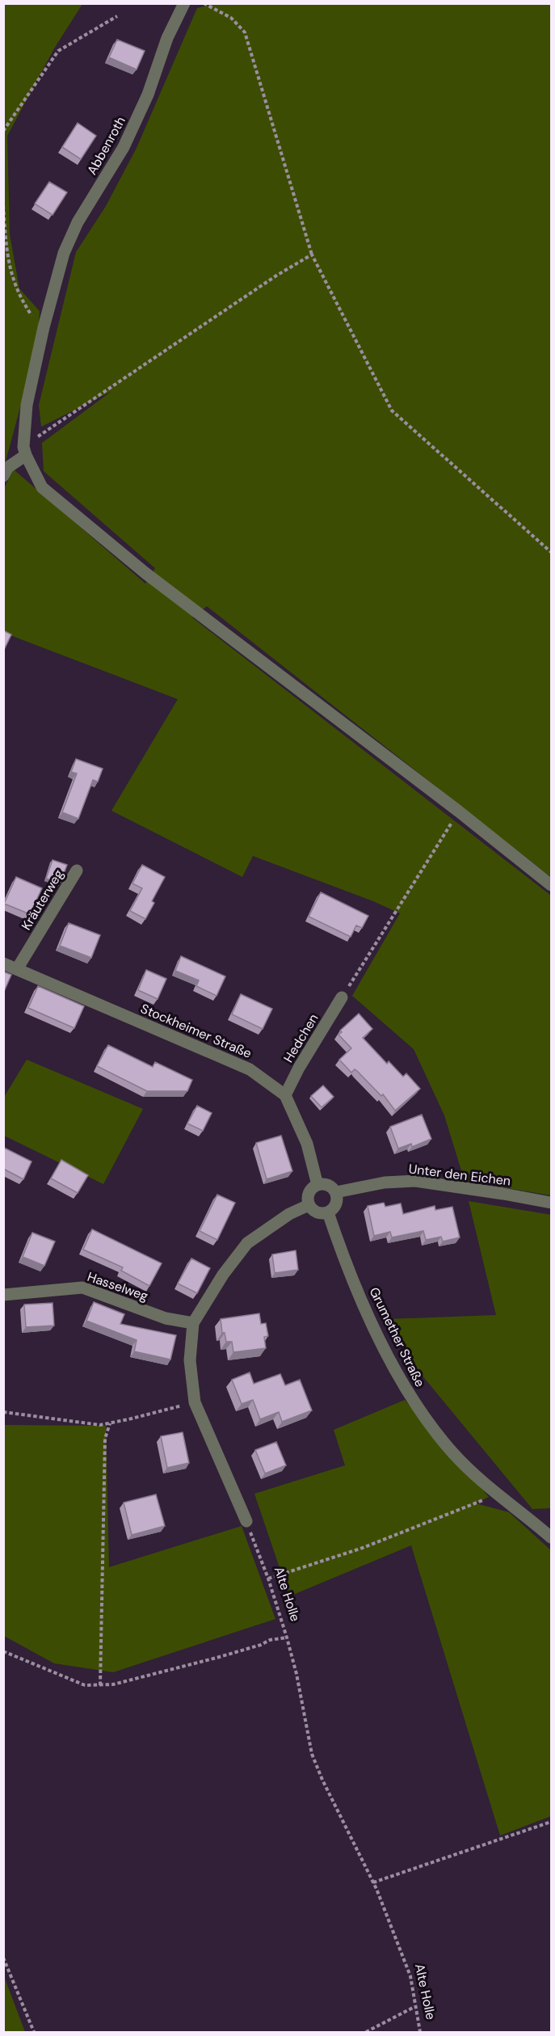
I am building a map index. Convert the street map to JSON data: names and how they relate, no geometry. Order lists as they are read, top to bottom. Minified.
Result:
{"streets":{"street":["Abbenroth","Kräuterweg","Stockheimer Straße","Hedchen","Unter den Eichen","Hasselweg","Grumether Straße"],"path":["Alte Holle"]},"crossings":[["Kräuterweg","Stockheimer Straße"],["Stockheimer Straße","Hedchen"],["Stockheimer Straße","Unter den Eichen"],["Stockheimer Straße","Grumether Straße"],["Unter den Eichen","Grumether Straße"]]}
